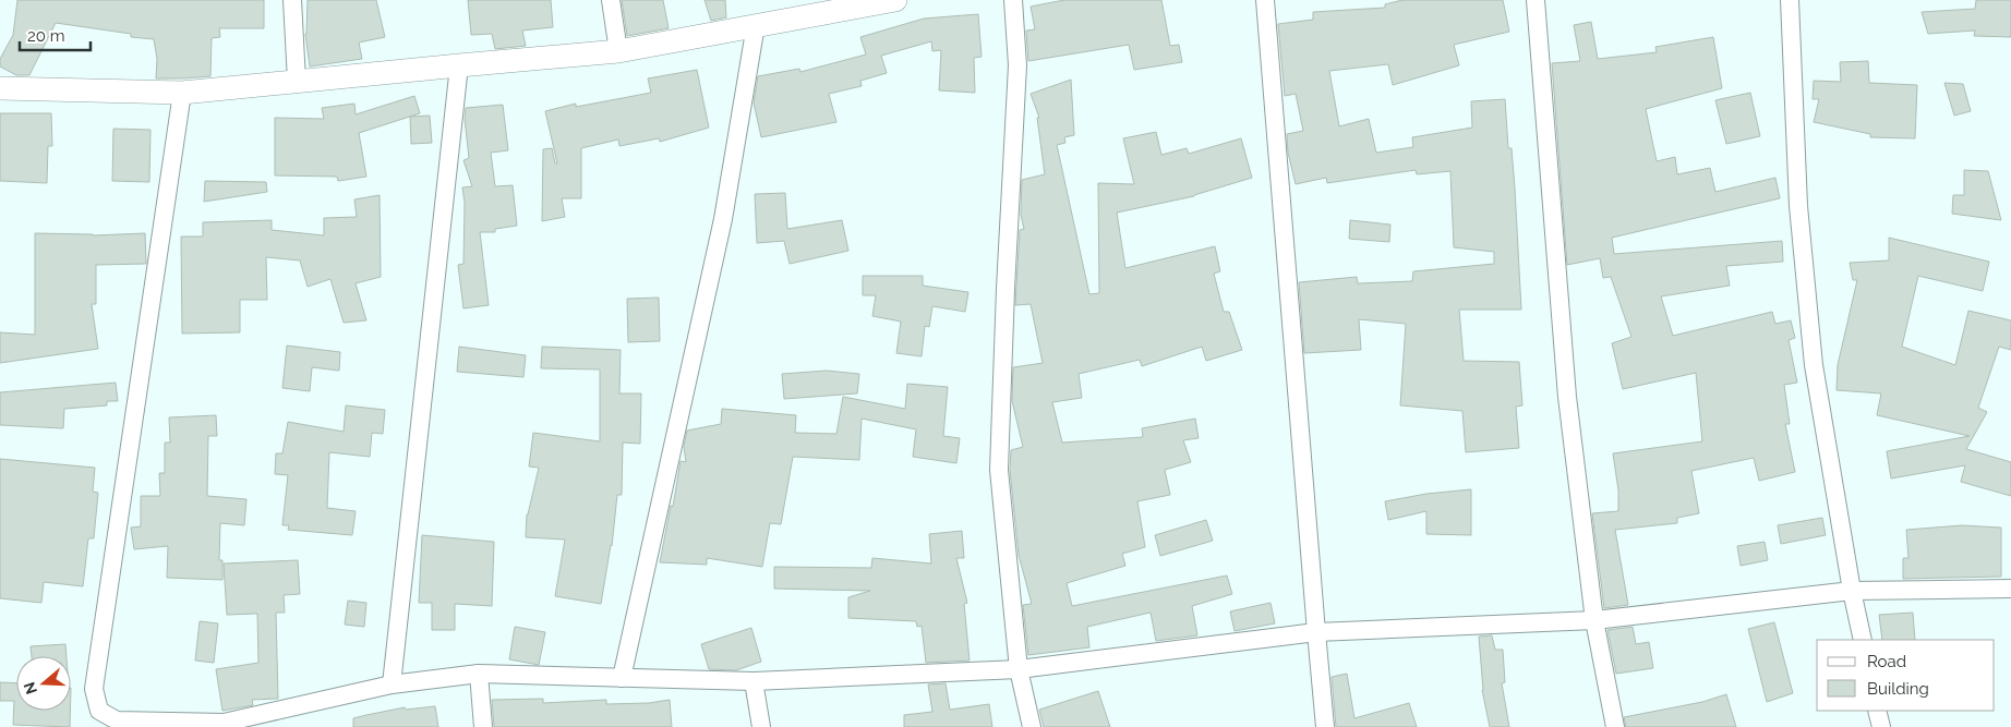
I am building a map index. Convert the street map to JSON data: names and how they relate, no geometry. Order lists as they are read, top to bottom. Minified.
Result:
{"legend":["Road","Building"],"scale_bar":"20 m","north":"left"}
